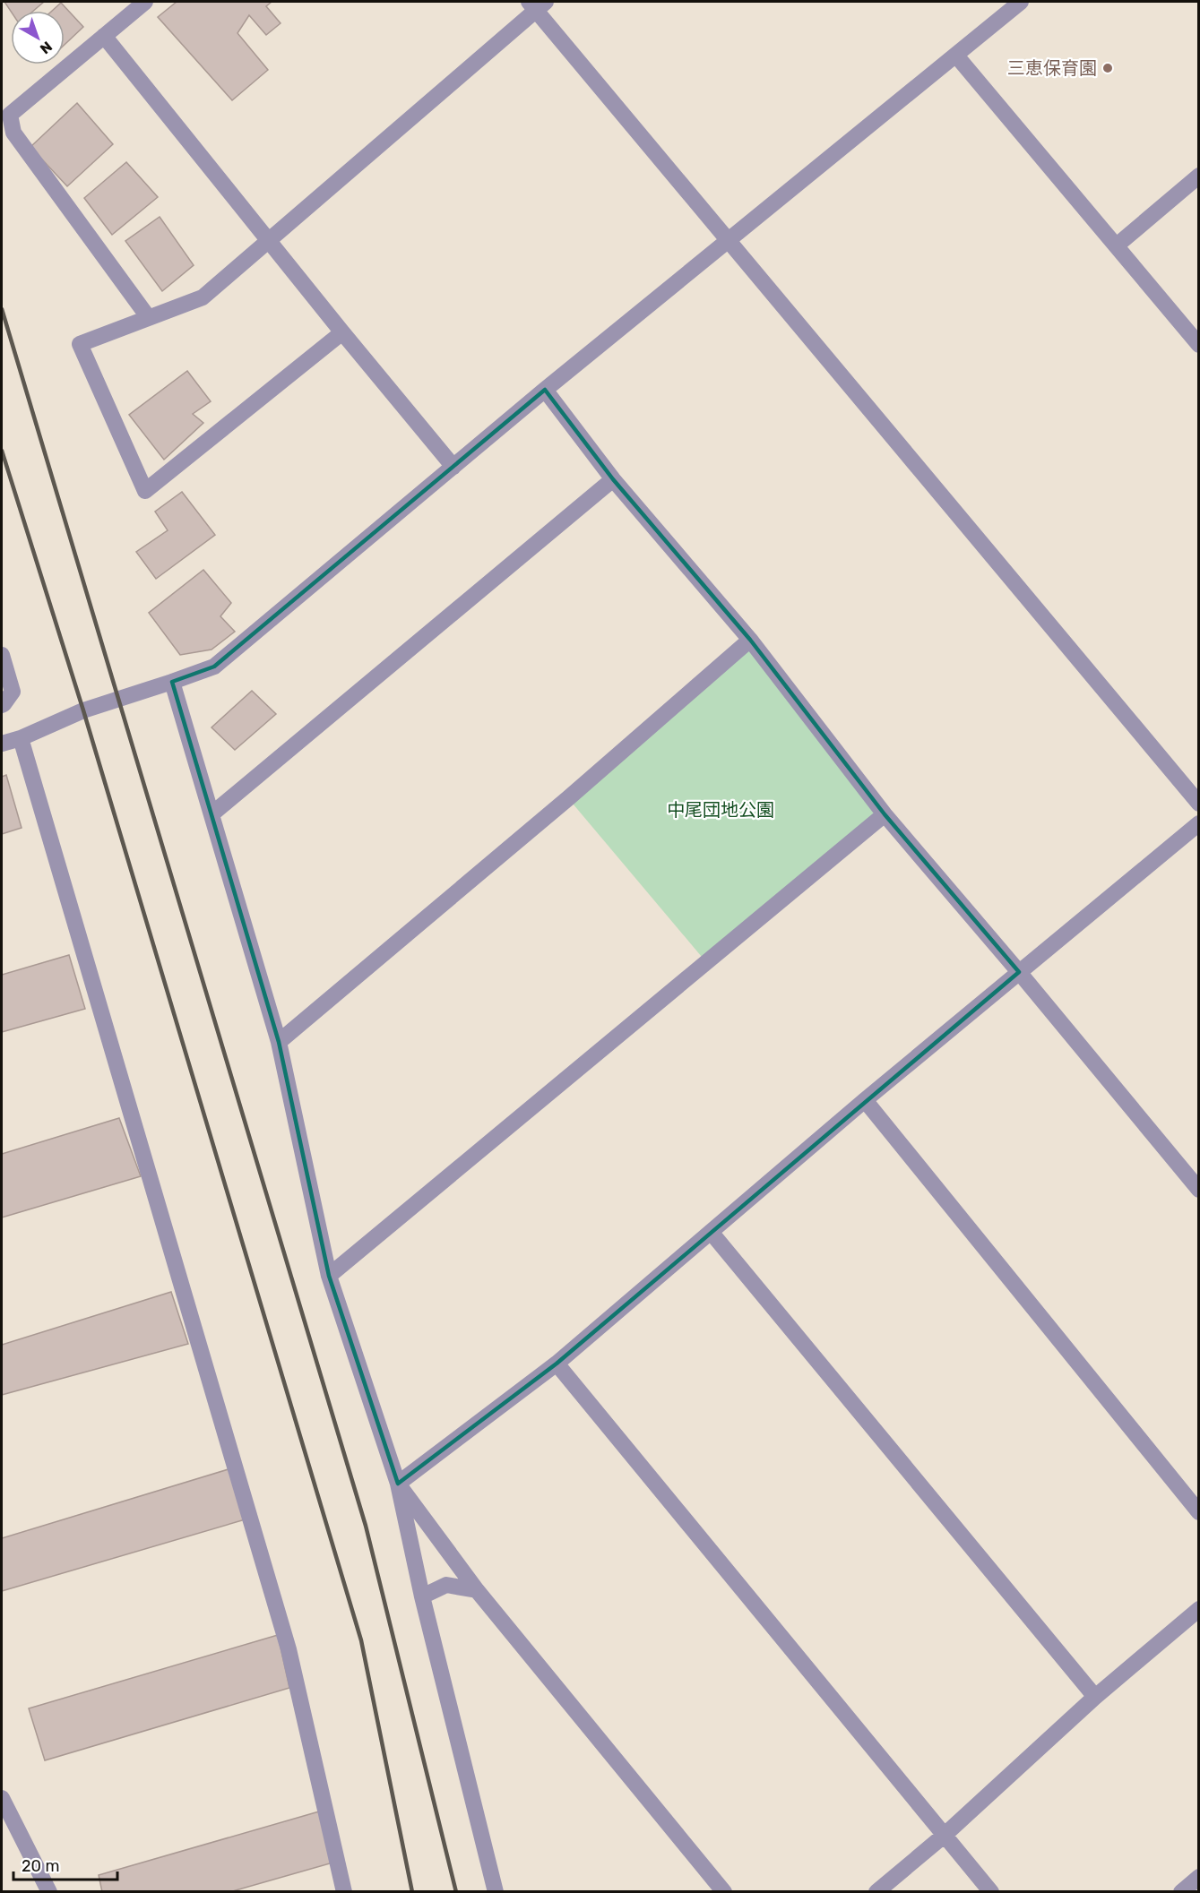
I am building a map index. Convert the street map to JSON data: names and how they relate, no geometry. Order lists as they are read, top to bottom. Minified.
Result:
{"parks":["中尾団地公園"],"places":["三恵保育園"],"scale_bar":"20 m","north":"bottom right"}
